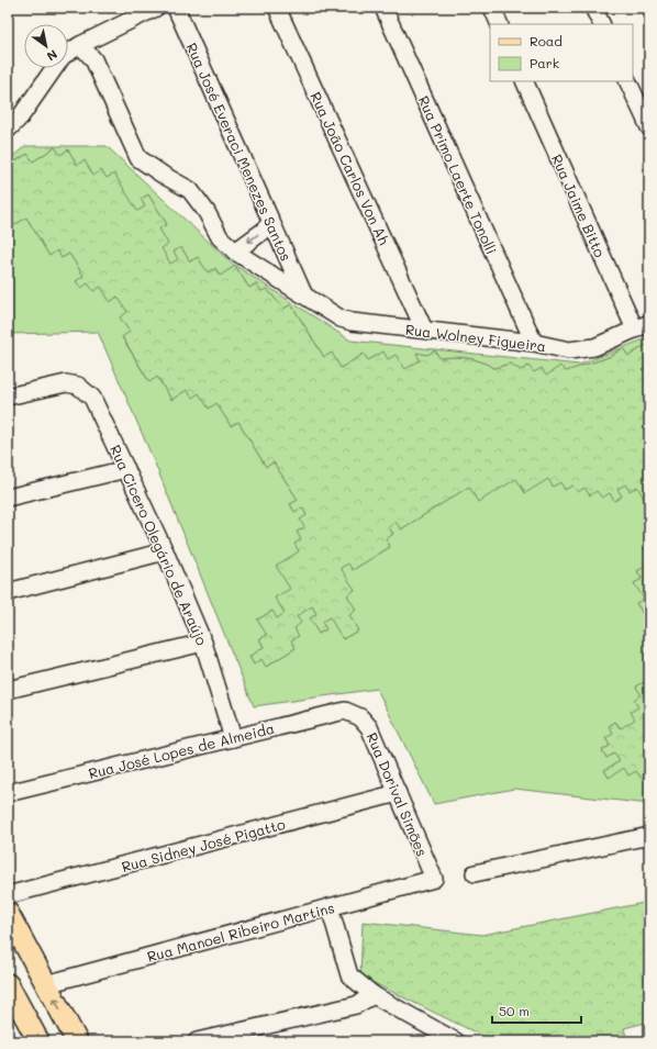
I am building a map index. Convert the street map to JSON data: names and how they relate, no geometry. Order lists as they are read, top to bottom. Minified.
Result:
{"streets":{"street":["Rua José Everaci Menezes Santos","Rua João Carlos Von Ah","Rua Primo Laerte Tonolli","Rua Jaime Bitto","Rua Wolney Figueira","Rua Cicero Olegário de Araújo","Rua José Lopes de Almeida","Rua Dorival Simões","Rua Sidney José Pigatto","Rua Manoel Ribeiro Martins"]},"crossings":[["Rua José Everaci Menezes Santos","Rua Wolney Figueira"],["Rua João Carlos Von Ah","Rua Wolney Figueira"],["Rua Primo Laerte Tonolli","Rua Wolney Figueira"],["Rua Jaime Bitto","Rua Wolney Figueira"],["Rua Cicero Olegário de Araújo","Rua José Lopes de Almeida"],["Rua José Lopes de Almeida","Rua Dorival Simões"],["Rua Dorival Simões","Rua Sidney José Pigatto"],["Rua Dorival Simões","Rua Manoel Ribeiro Martins"]],"legend":["Road","Park"],"scale_bar":"50 m","north":"bottom right"}
